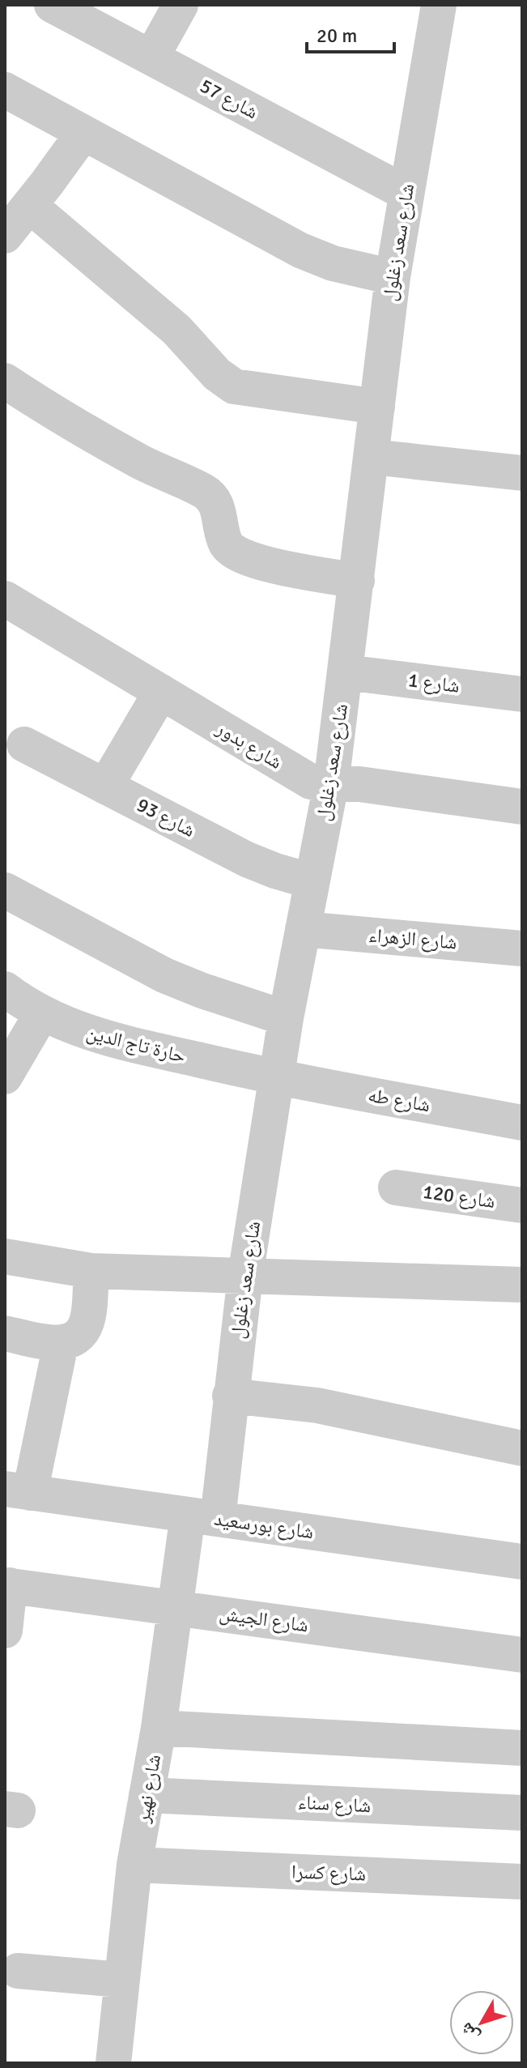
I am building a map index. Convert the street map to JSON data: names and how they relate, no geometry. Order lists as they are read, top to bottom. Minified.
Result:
{"streets":{"street":["شارع 57","شارع سعد زغلول","شارع 1","شارع بدور","شارع 93","شارع الزهراء","حارة تاج الدين","شارع طه","شارع 120","شارع بورسعيد","شارع الجيش","شارع نهير","شارع سناء","شارع كسرا"]},"crossings":[["شارع 57","شارع سعد زغلول"],["شارع سعد زغلول","شارع 1"],["شارع سعد زغلول","شارع بدور"],["شارع سعد زغلول","شارع 93"],["شارع سعد زغلول","شارع الزهراء"],["شارع سعد زغلول","حارة تاج الدين"],["شارع سعد زغلول","شارع طه"],["شارع سعد زغلول","شارع بورسعيد"],["شارع سعد زغلول","شارع نهير"],["حارة تاج الدين","شارع طه"],["شارع بورسعيد","شارع نهير"],["شارع الجيش","شارع نهير"],["شارع نهير","شارع سناء"],["شارع نهير","شارع كسرا"]],"scale_bar":"20 m","north":"bottom left"}
